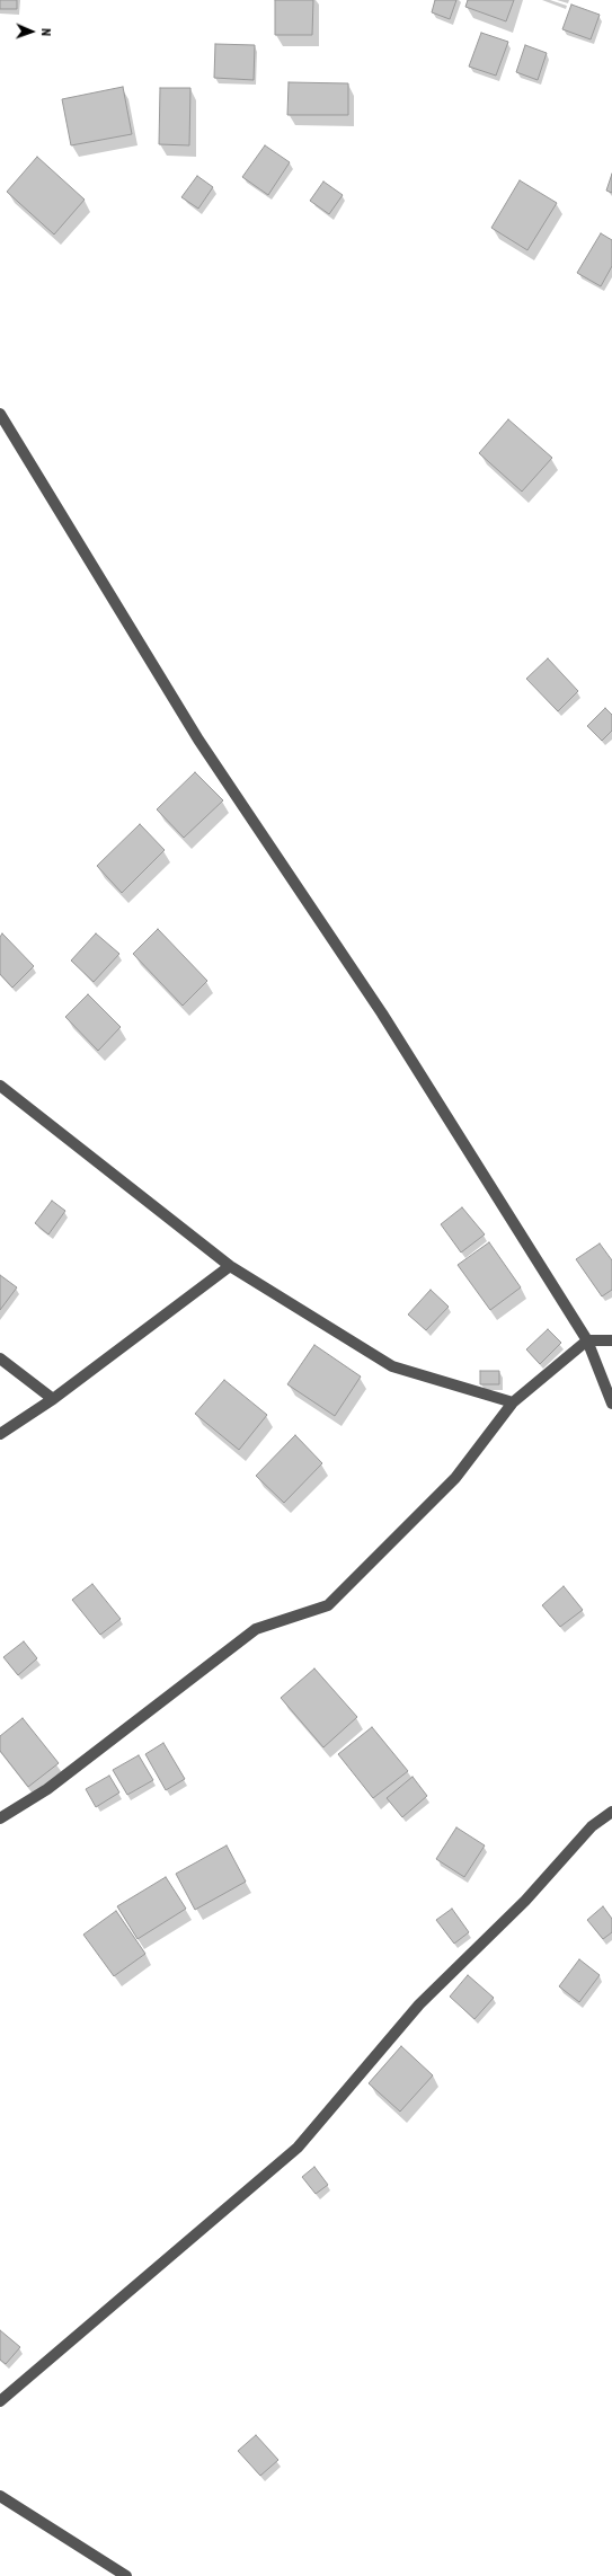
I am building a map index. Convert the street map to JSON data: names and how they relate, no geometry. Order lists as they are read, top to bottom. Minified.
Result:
{"north":"right"}
